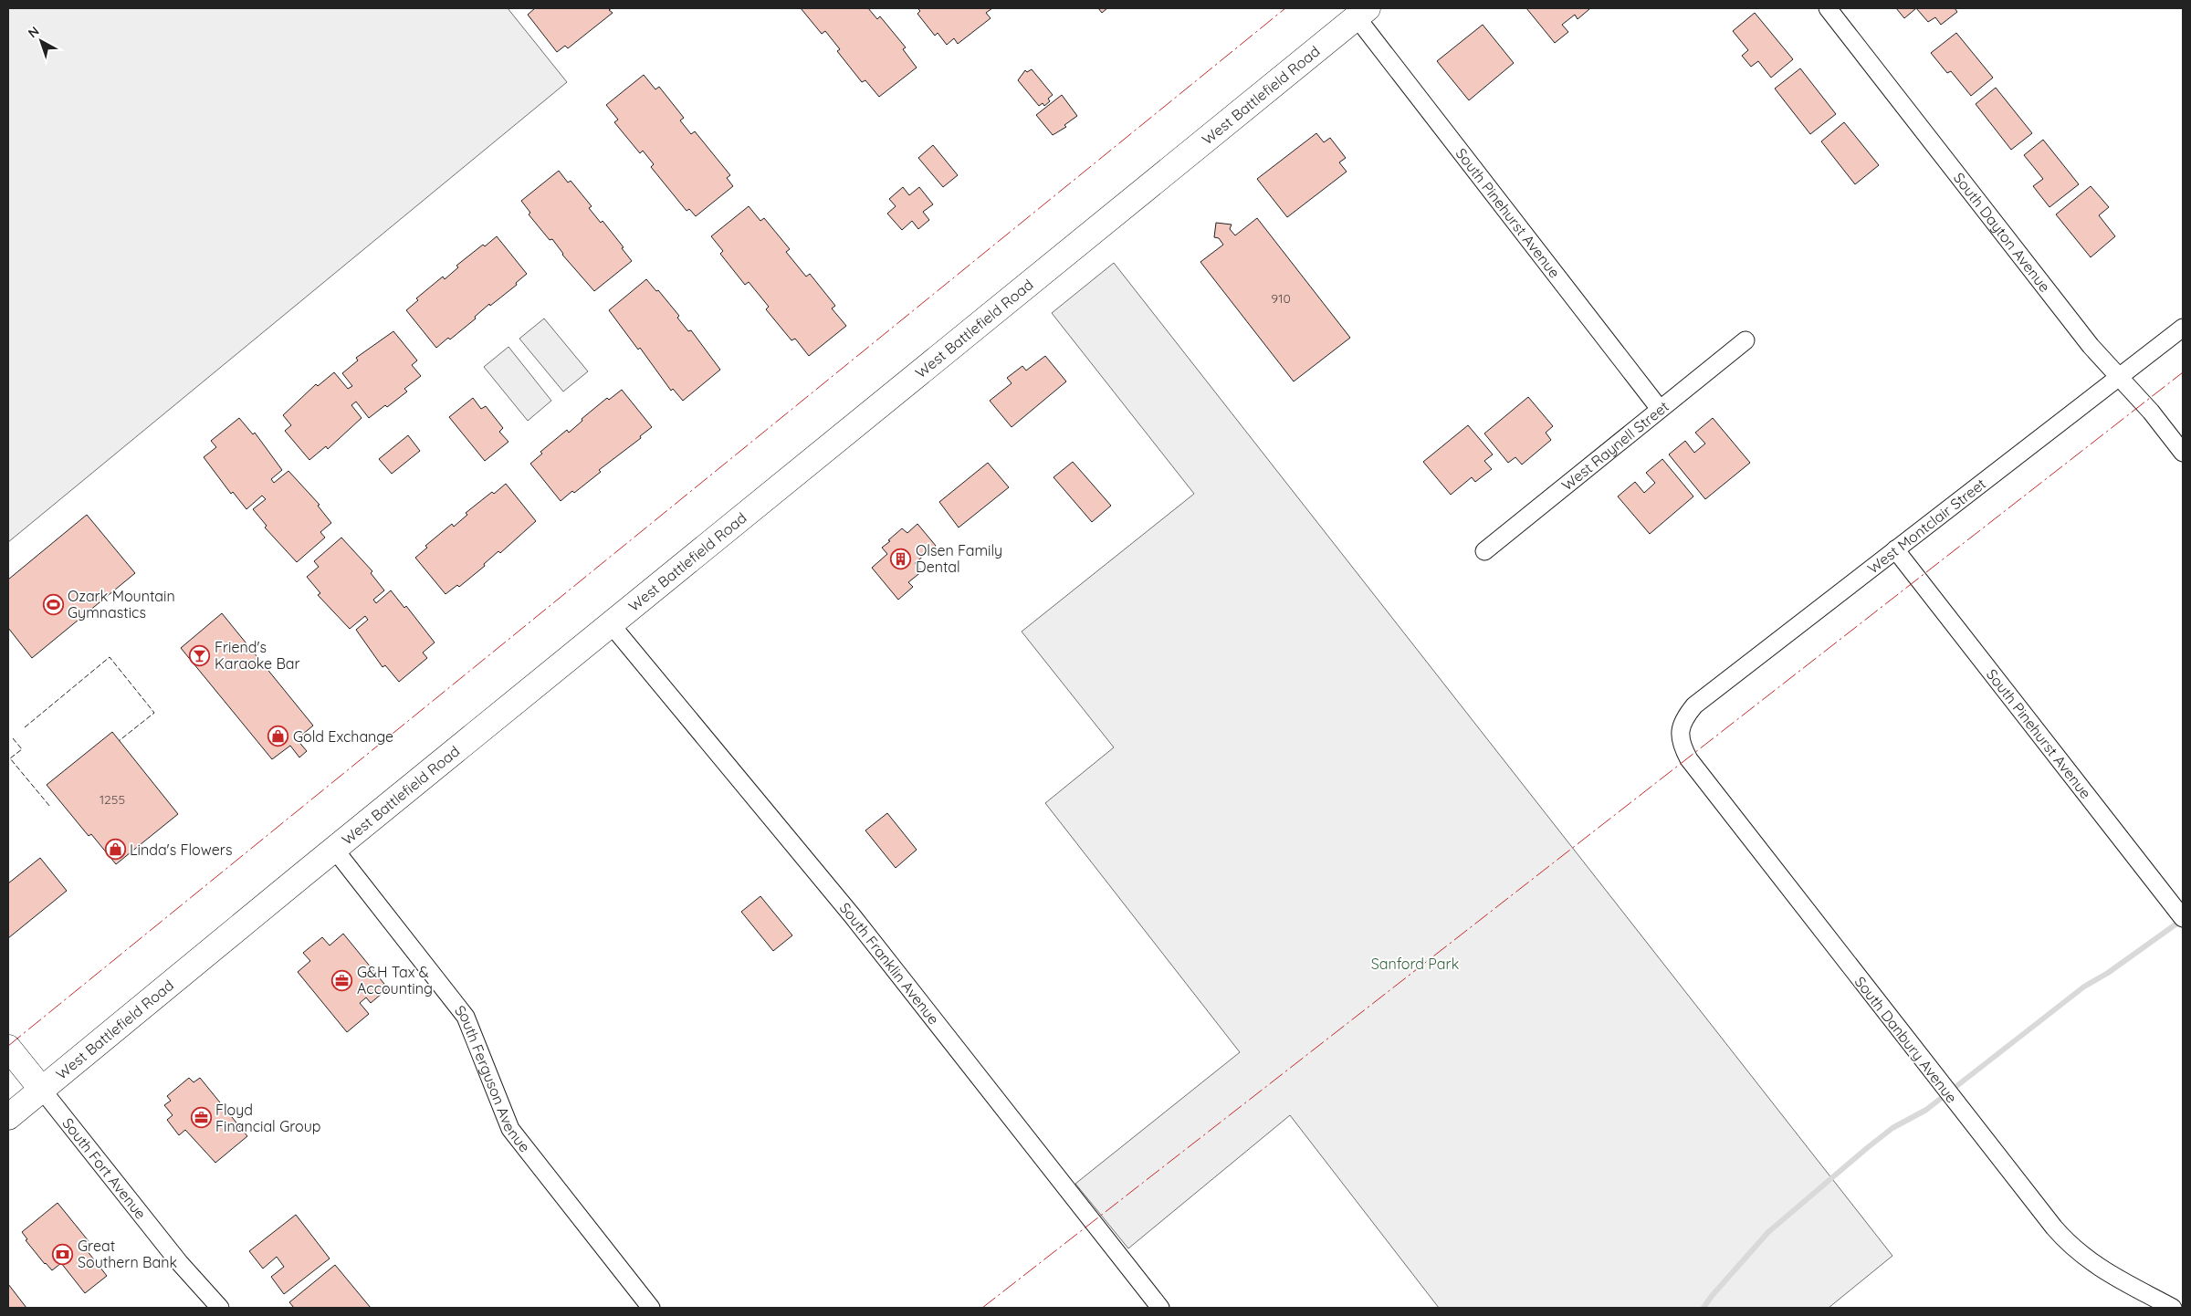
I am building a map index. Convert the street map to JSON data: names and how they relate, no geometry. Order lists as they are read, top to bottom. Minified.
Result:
{"streets":{"main road":["West Battlefield Road","South Fort Avenue"],"street":["South Pinehurst Avenue","South Dayton Avenue","West Raynell Street","West Montclair Street","South Franklin Avenue","South Danbury Avenue","South Ferguson Avenue"]},"crossings":[["West Battlefield Road","South Pinehurst Avenue"],["West Battlefield Road","South Franklin Avenue"],["West Battlefield Road","South Ferguson Avenue"],["West Battlefield Road","South Fort Avenue"],["South Pinehurst Avenue","West Raynell Street"],["South Pinehurst Avenue","West Montclair Street"],["South Dayton Avenue","West Montclair Street"],["West Montclair Street","South Danbury Avenue"]],"parks":["Sanford Park"],"places":{"building":["Olsen Family Dental"],"sports":["Ozark Mountain Gymnastics"],"bar":["Friend's Karaoke Bar"],"shop":["Gold Exchange","Linda's Flowers"],"office":["G&H Tax & Accounting","Floyd Financial Group"],"bank":["Great Southern Bank"]},"house_numbers":["910","1255"],"north":"top left"}
